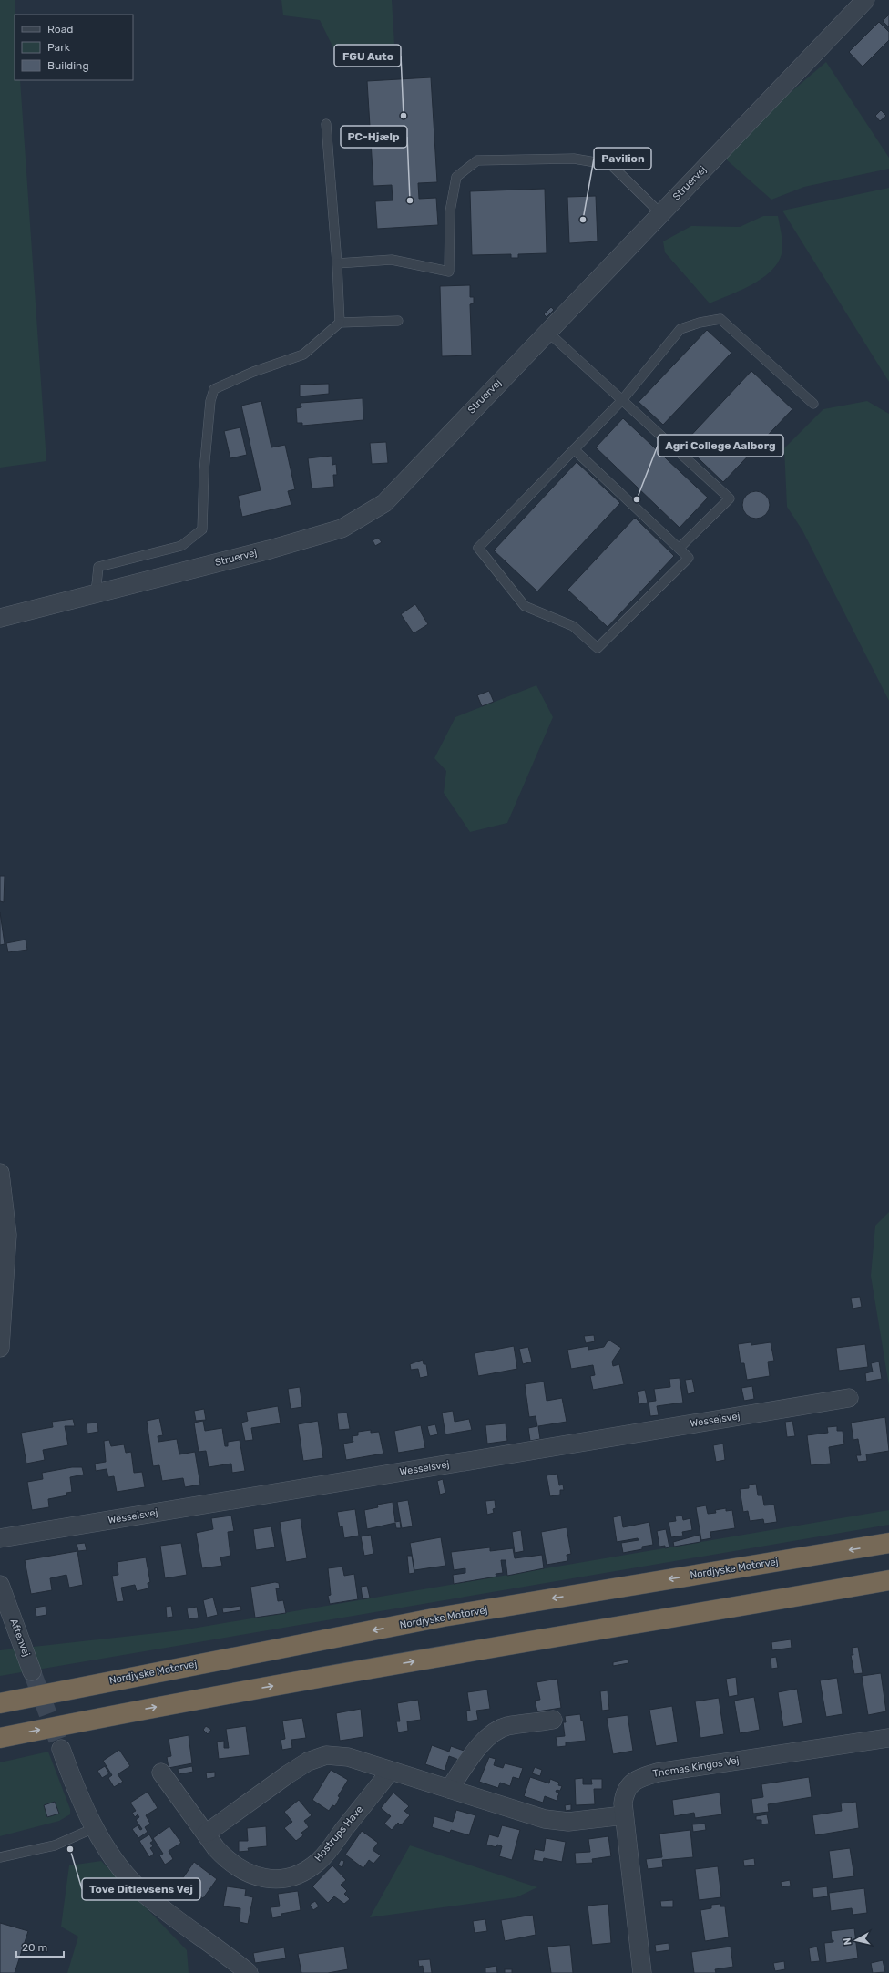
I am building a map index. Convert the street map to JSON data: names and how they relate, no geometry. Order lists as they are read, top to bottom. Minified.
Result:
{"streets":{"highway":["Nordjyske Motorvej"],"street":["Struervej","Wesselsvej","Aftenvej","Thomas Kingos Vej","Hostrups Have"]},"places":["FGU Auto","PC-Hjælp","Pavilion","Agri College Aalborg","Tove Ditlevsens Vej"],"legend":["Road","Park","Building"],"scale_bar":"20 m","north":"left"}
